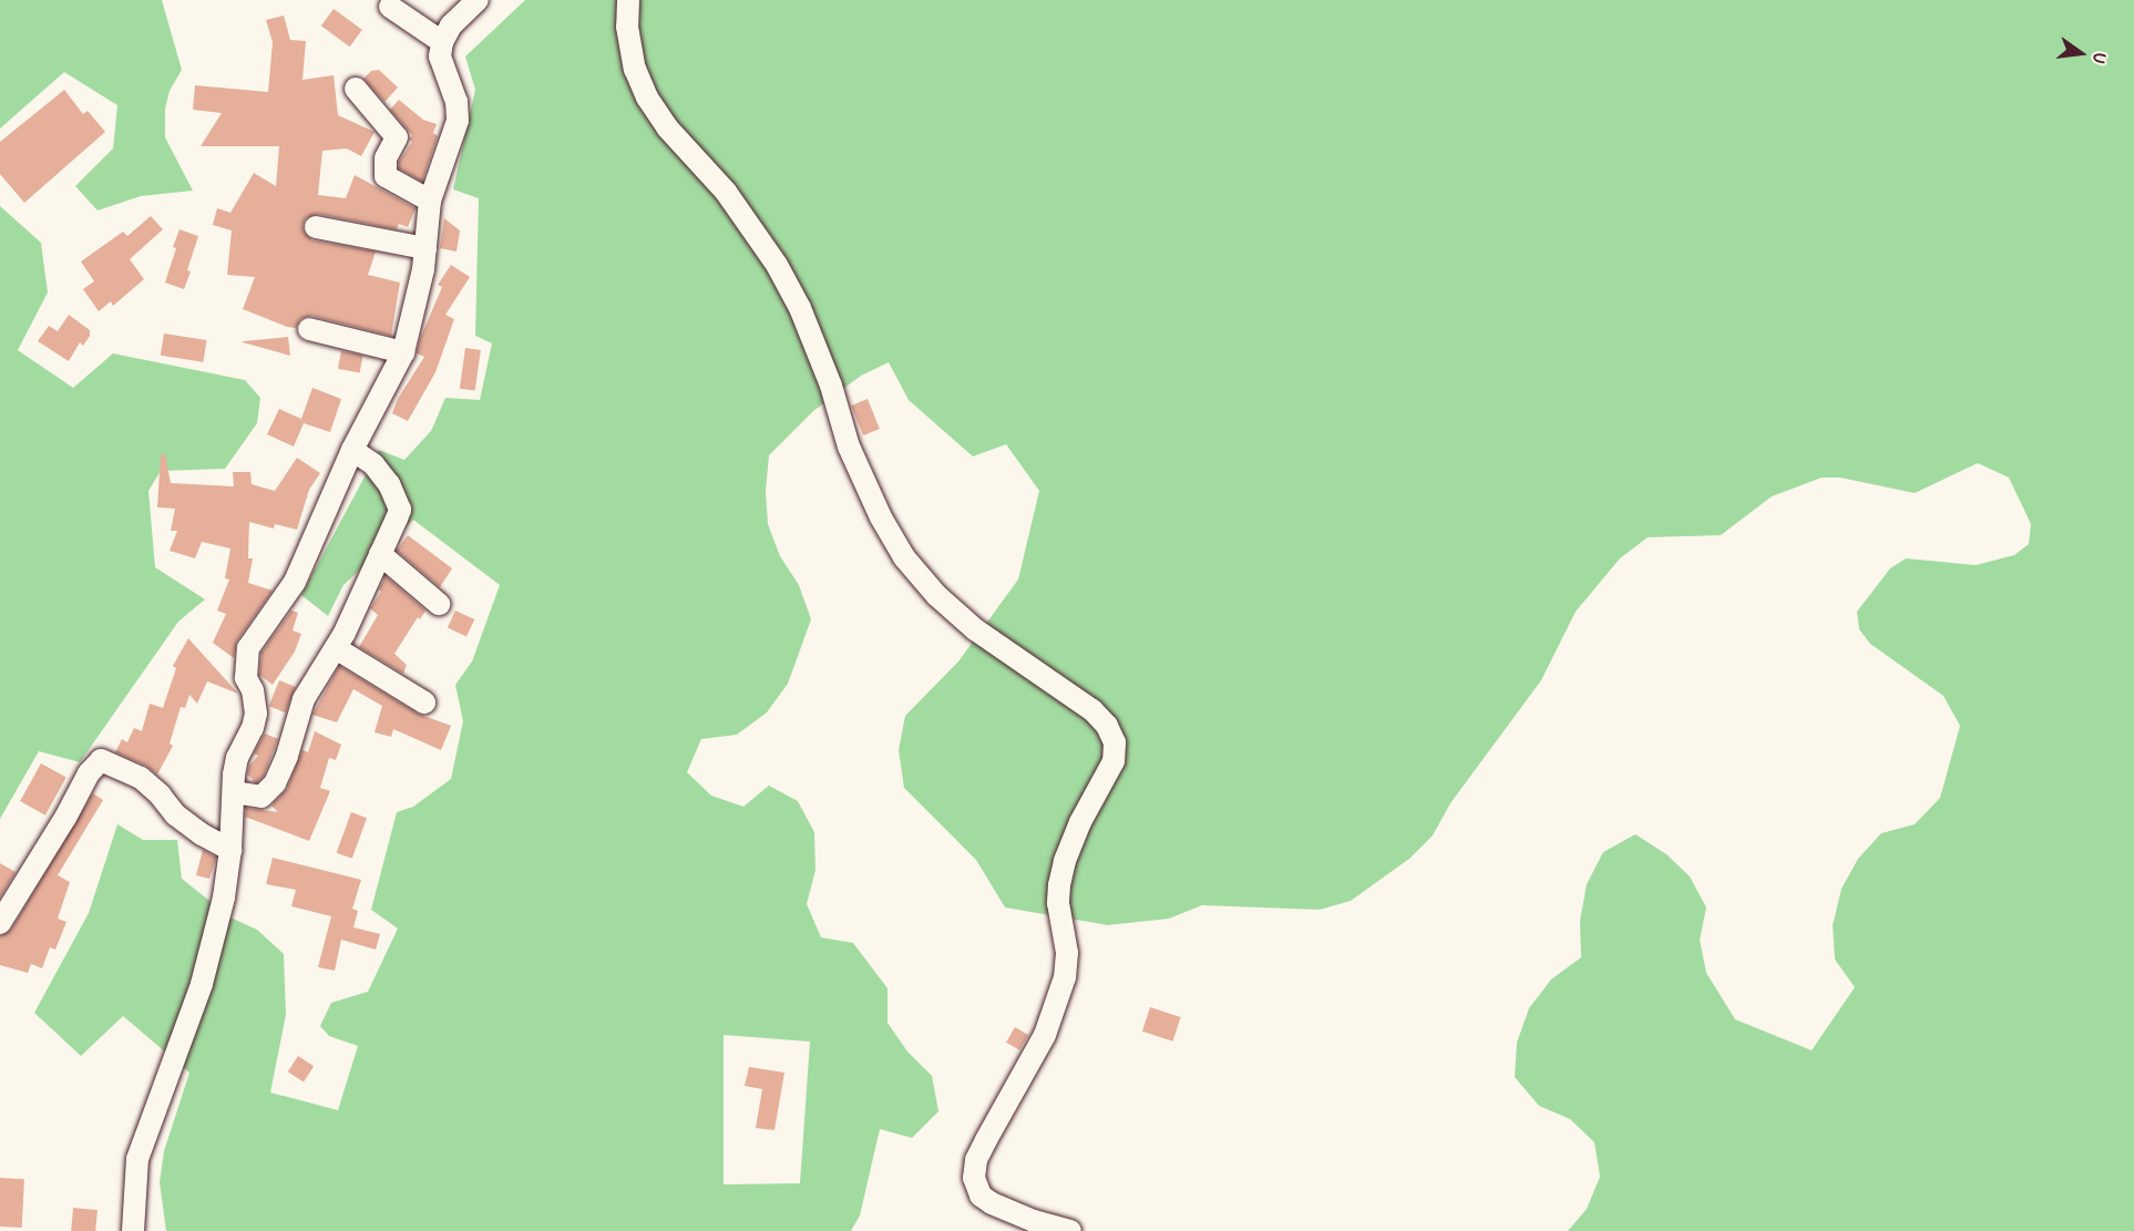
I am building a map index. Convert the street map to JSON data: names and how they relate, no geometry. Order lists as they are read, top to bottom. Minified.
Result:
{"north":"right"}
